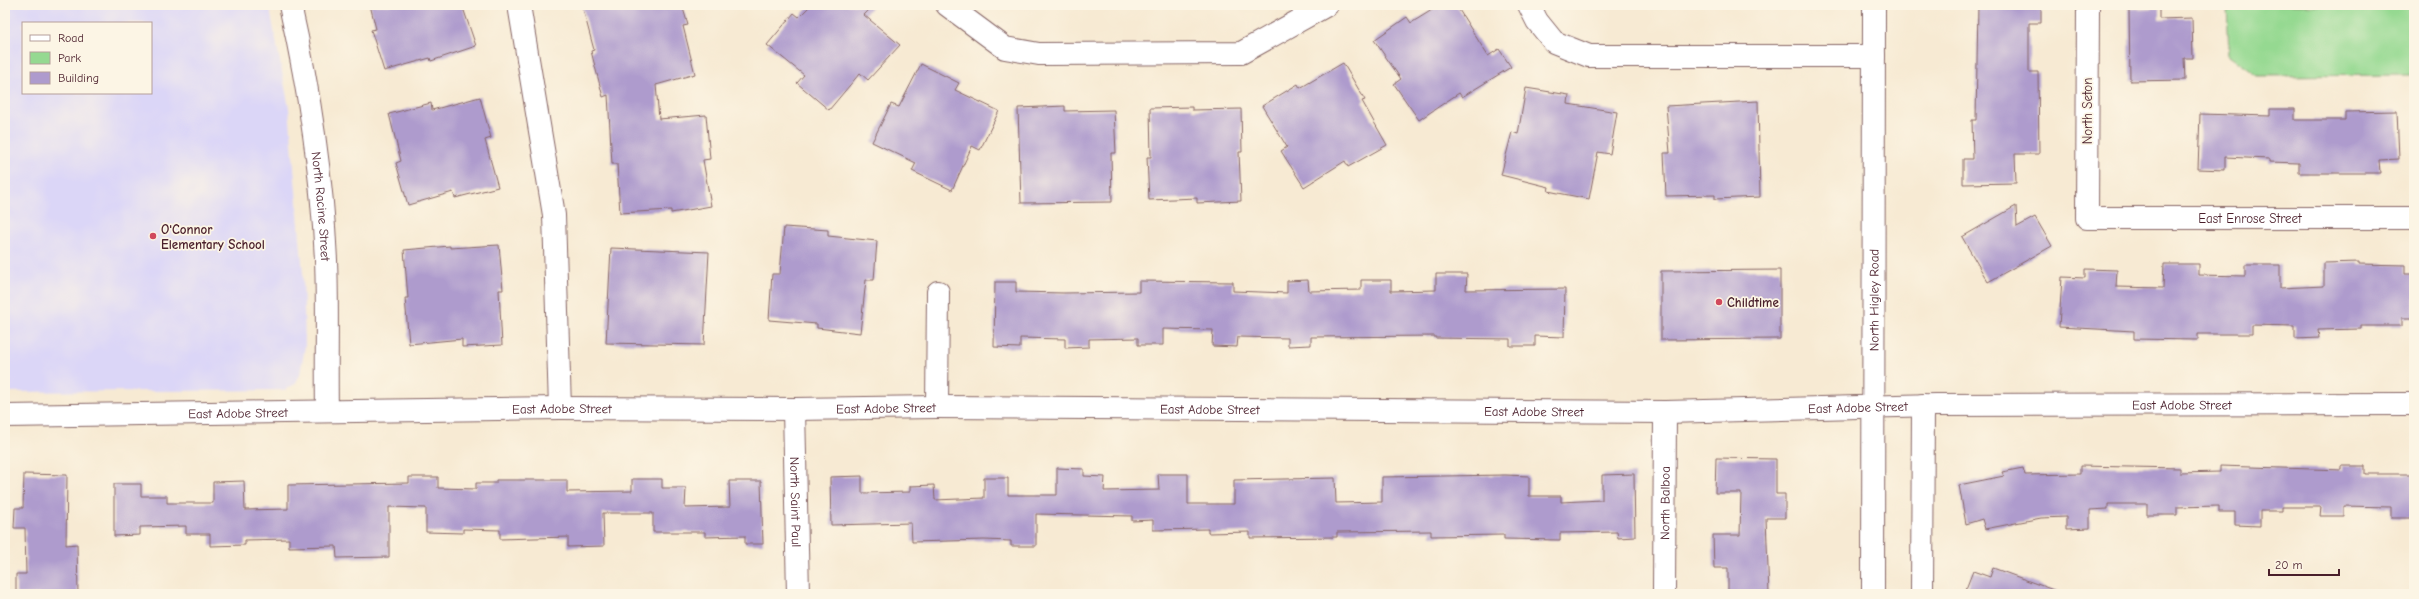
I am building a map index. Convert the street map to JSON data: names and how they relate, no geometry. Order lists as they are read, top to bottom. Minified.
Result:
{"streets":{"street":["North Seton","North Racine Street","East Enrose Street","North Higley Road","East Adobe Street","North Saint Paul","North Balboa"]},"crossings":[["North Seton","East Enrose Street"],["North Racine Street","East Adobe Street"],["North Higley Road","East Adobe Street"],["East Adobe Street","North Saint Paul"],["East Adobe Street","North Balboa"]],"places":["O'Connor Elementary School","Childtime"],"legend":["Road","Park","Building"],"scale_bar":"20 m"}
